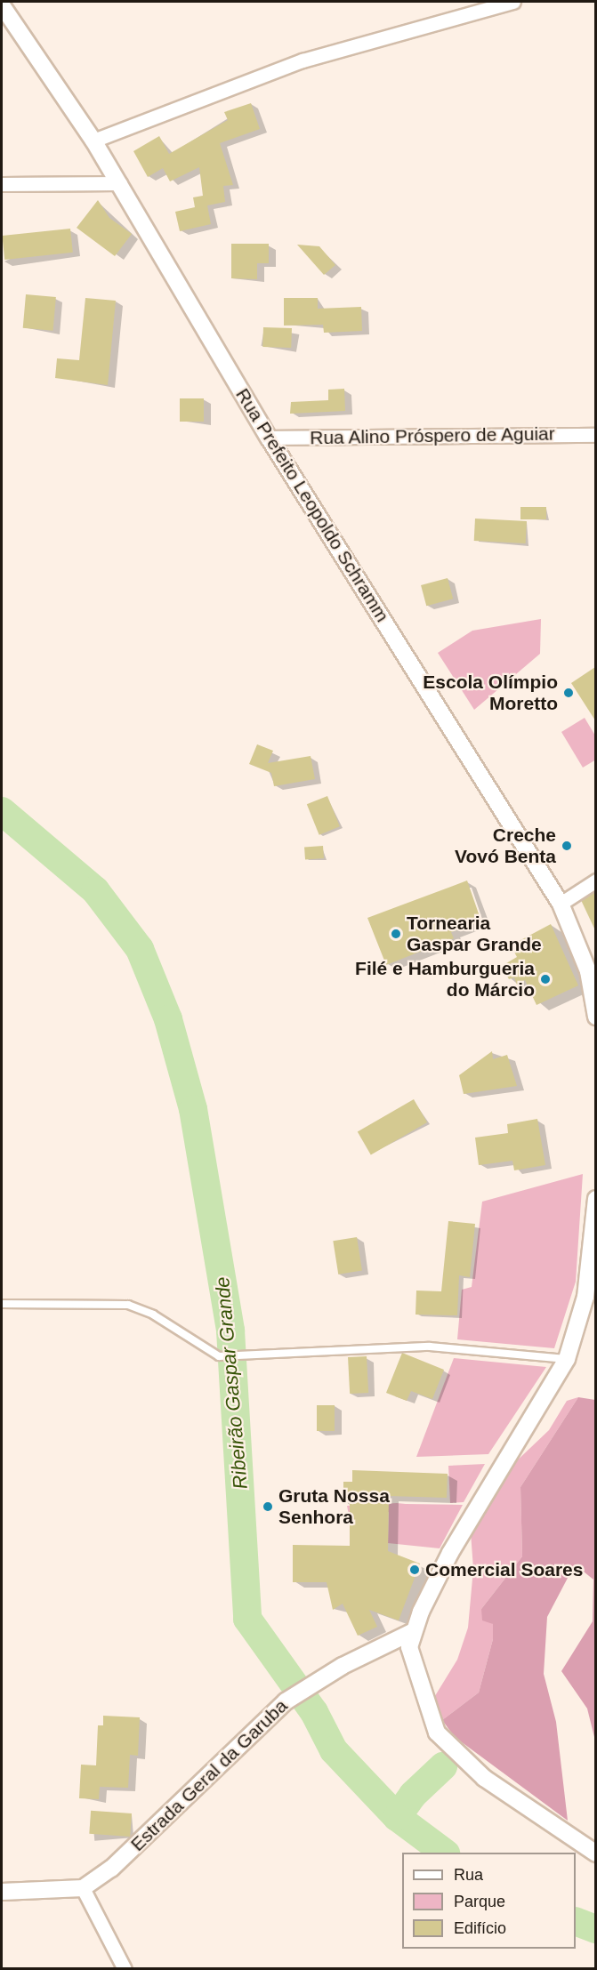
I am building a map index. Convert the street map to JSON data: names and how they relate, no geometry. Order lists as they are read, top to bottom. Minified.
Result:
{"streets":{"street":["Rua Alino Próspero de Aguiar","Rua Prefeito Leopoldo Schramm","Estrada Geral da Garuba"]},"crossings":[["Rua Alino Próspero de Aguiar","Rua Prefeito Leopoldo Schramm"]],"water":["Ribeirão Gaspar Grande"],"places":["Escola Olímpio Moretto","Creche Vovó Benta","Tornearia Gaspar Grande","Filé e Hamburgueria do Márcio","Gruta Nossa Senhora","Comercial Soares"],"legend":["Rua","Parque","Edifício"]}
